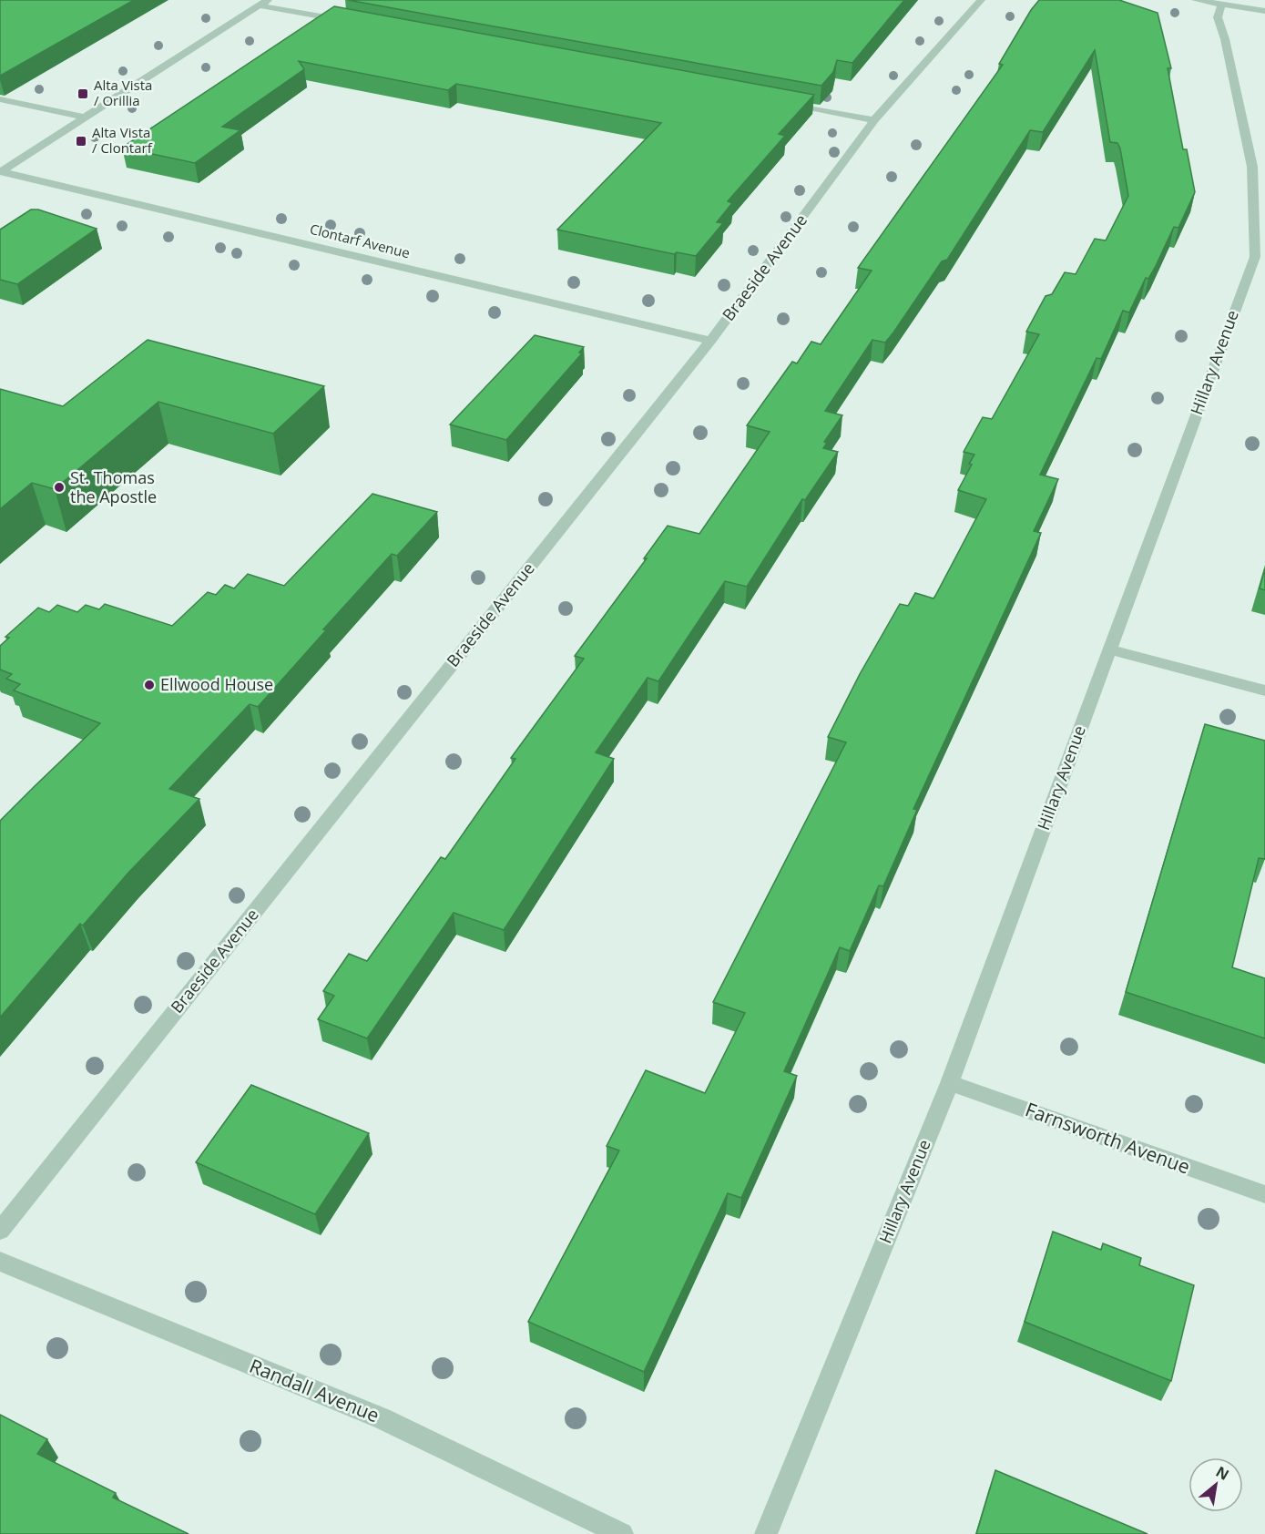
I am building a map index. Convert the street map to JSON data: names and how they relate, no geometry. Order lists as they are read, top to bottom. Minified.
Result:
{"streets":{"street":["Clontarf Avenue","Braeside Avenue","Hillary Avenue","Farnsworth Avenue","Randall Avenue"]},"crossings":[["Clontarf Avenue","Braeside Avenue"],["Hillary Avenue","Farnsworth Avenue"]],"places":{"transit":["Alta Vista / Orillia","Alta Vista / Clontarf"],"other":["St. Thomas the Apostle","Ellwood House"]},"north":"top right"}
